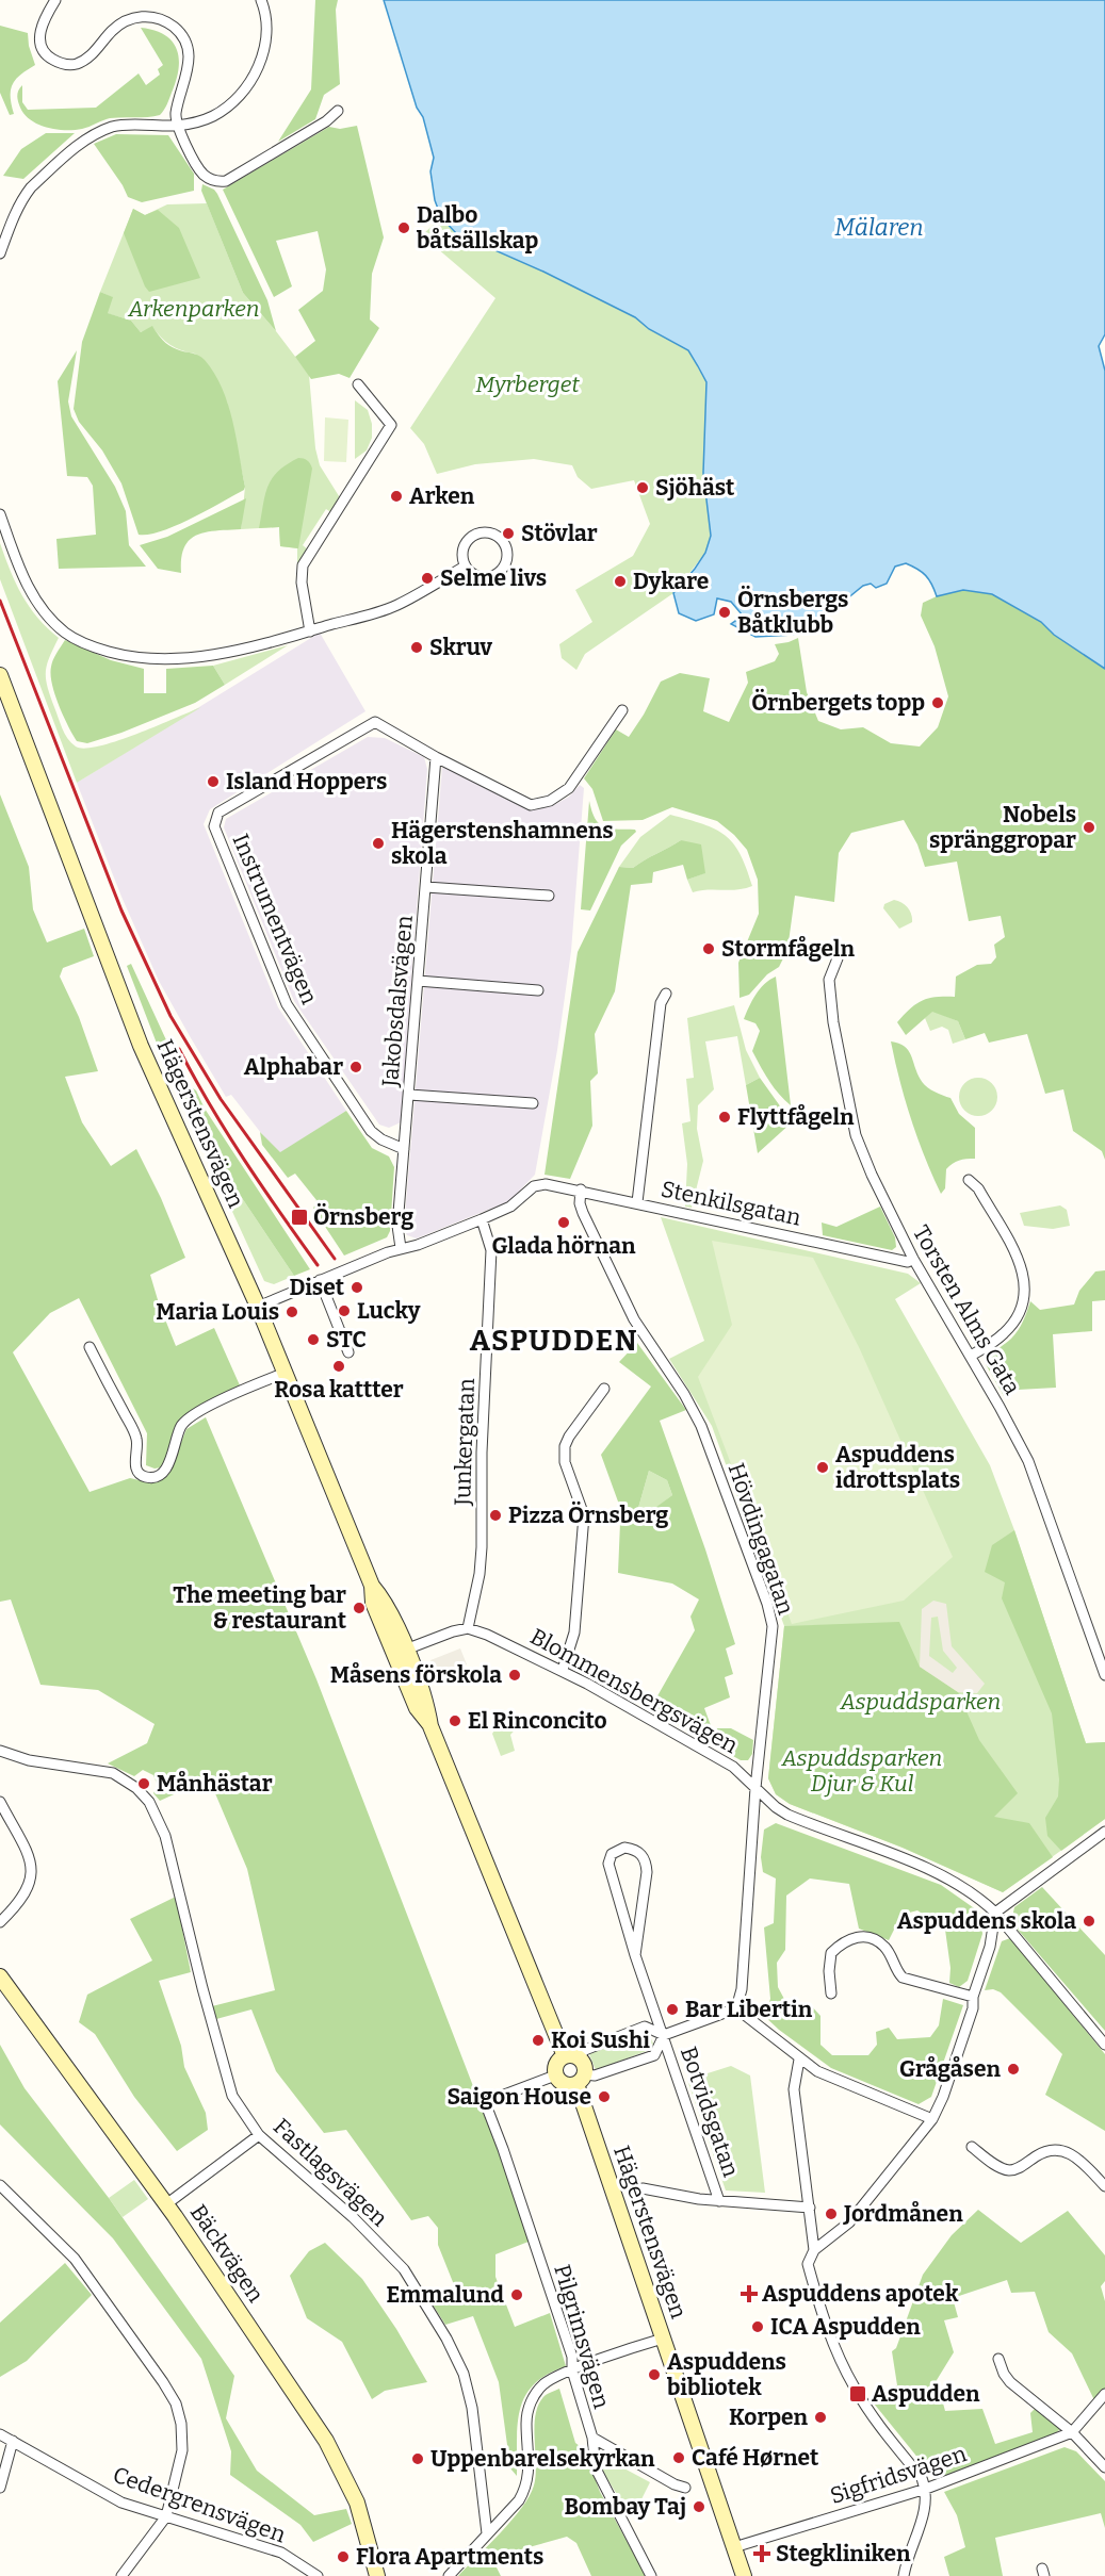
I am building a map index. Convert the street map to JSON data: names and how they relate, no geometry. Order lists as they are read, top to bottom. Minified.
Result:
{"streets":{"street":["Instrumentvägen","Jakobsdalsvägen","Hägerstensvägen","Stenkilsgatan","Torsten Alms Gata","Junkergatan","Hövdingagatan","Blommensbergsvägen","Botvidsgatan","Fastlagsvägen","Bäckvägen","Pilgrimsvägen","Sigfridsvägen","Cedergrensvägen"]},"crossings":[["Instrumentvägen","Jakobsdalsvägen"],["Hägerstensvägen","Pilgrimsvägen"],["Hägerstensvägen","Sigfridsvägen"],["Stenkilsgatan","Torsten Alms Gata"],["Stenkilsgatan","Junkergatan"],["Stenkilsgatan","Hövdingagatan"],["Junkergatan","Blommensbergsvägen"],["Hövdingagatan","Blommensbergsvägen"]],"districts":["ASPUDDEN"],"water":["Mälaren"],"parks":["Arkenparken","Myrberget","Aspuddsparken","Aspuddsparken Djur & Kul"],"places":{"other":["Dalbo båtsällskap","Sjöhäst","Arken","Stövlar","Selme livs","Dykare","Örnsbergs Båtklubb","Skruv","Örnbergets topp","Island Hoppers","Nobels spränggropar","Hägerstenshamnens skola","Stormfågeln","Alphabar","Flyttfågeln","Glada hörnan","Diset","Lucky","Maria Louis","STC","Rosa kattter","Aspuddens idrottsplats","Pizza Örnsberg","The meeting bar & restaurant","Måsens förskola","El Rinconcito","Månhästar","Aspuddens skola","Bar Libertin","Koi Sushi","Grågåsen","Saigon House","Jordmånen","Emmalund","ICA Aspudden","Aspuddens bibliotek","Korpen","Café Hørnet","Uppenbarelsekyrkan","Bombay Taj","Flora Apartments"],"transit":["Örnsberg","Aspudden"],"health":["Aspuddens apotek","Stegkliniken"]}}
